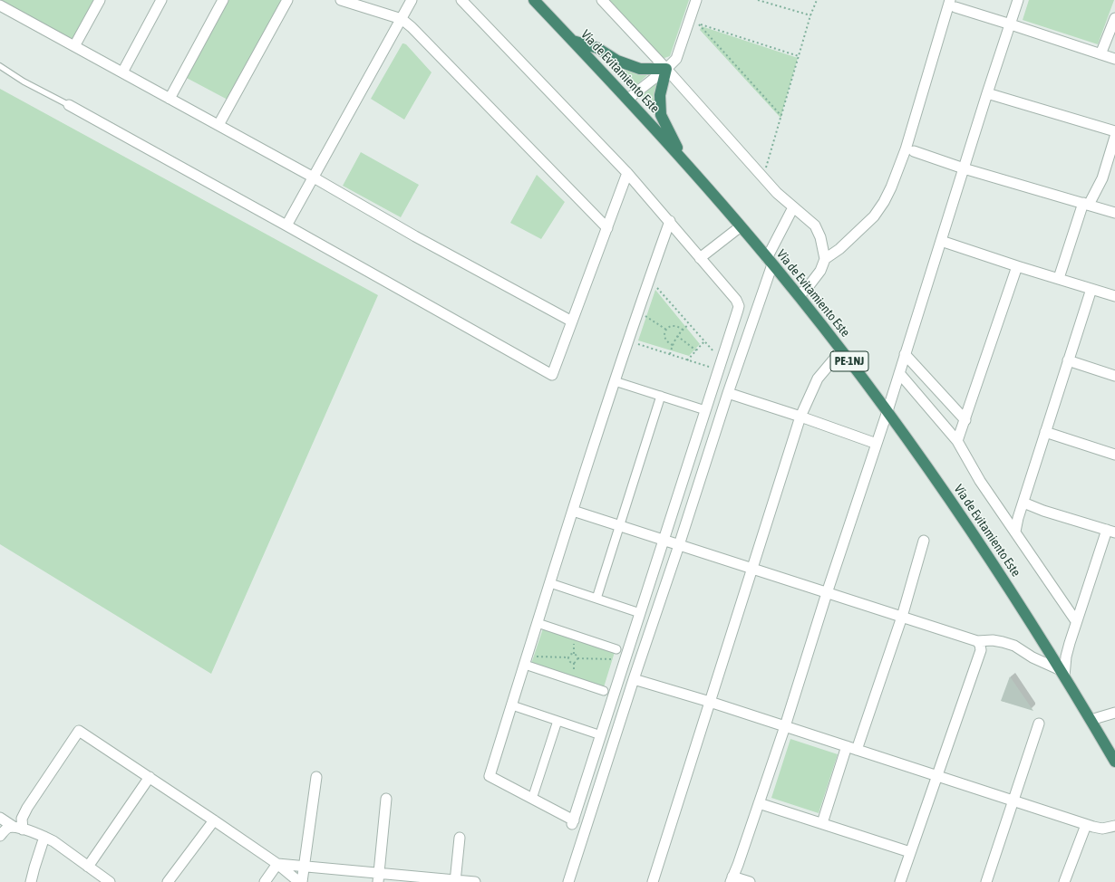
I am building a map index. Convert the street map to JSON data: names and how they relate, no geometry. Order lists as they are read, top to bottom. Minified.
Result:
{"streets":{"highway":["Vía de Evitamiento Este","PE-1NJ"]}}
